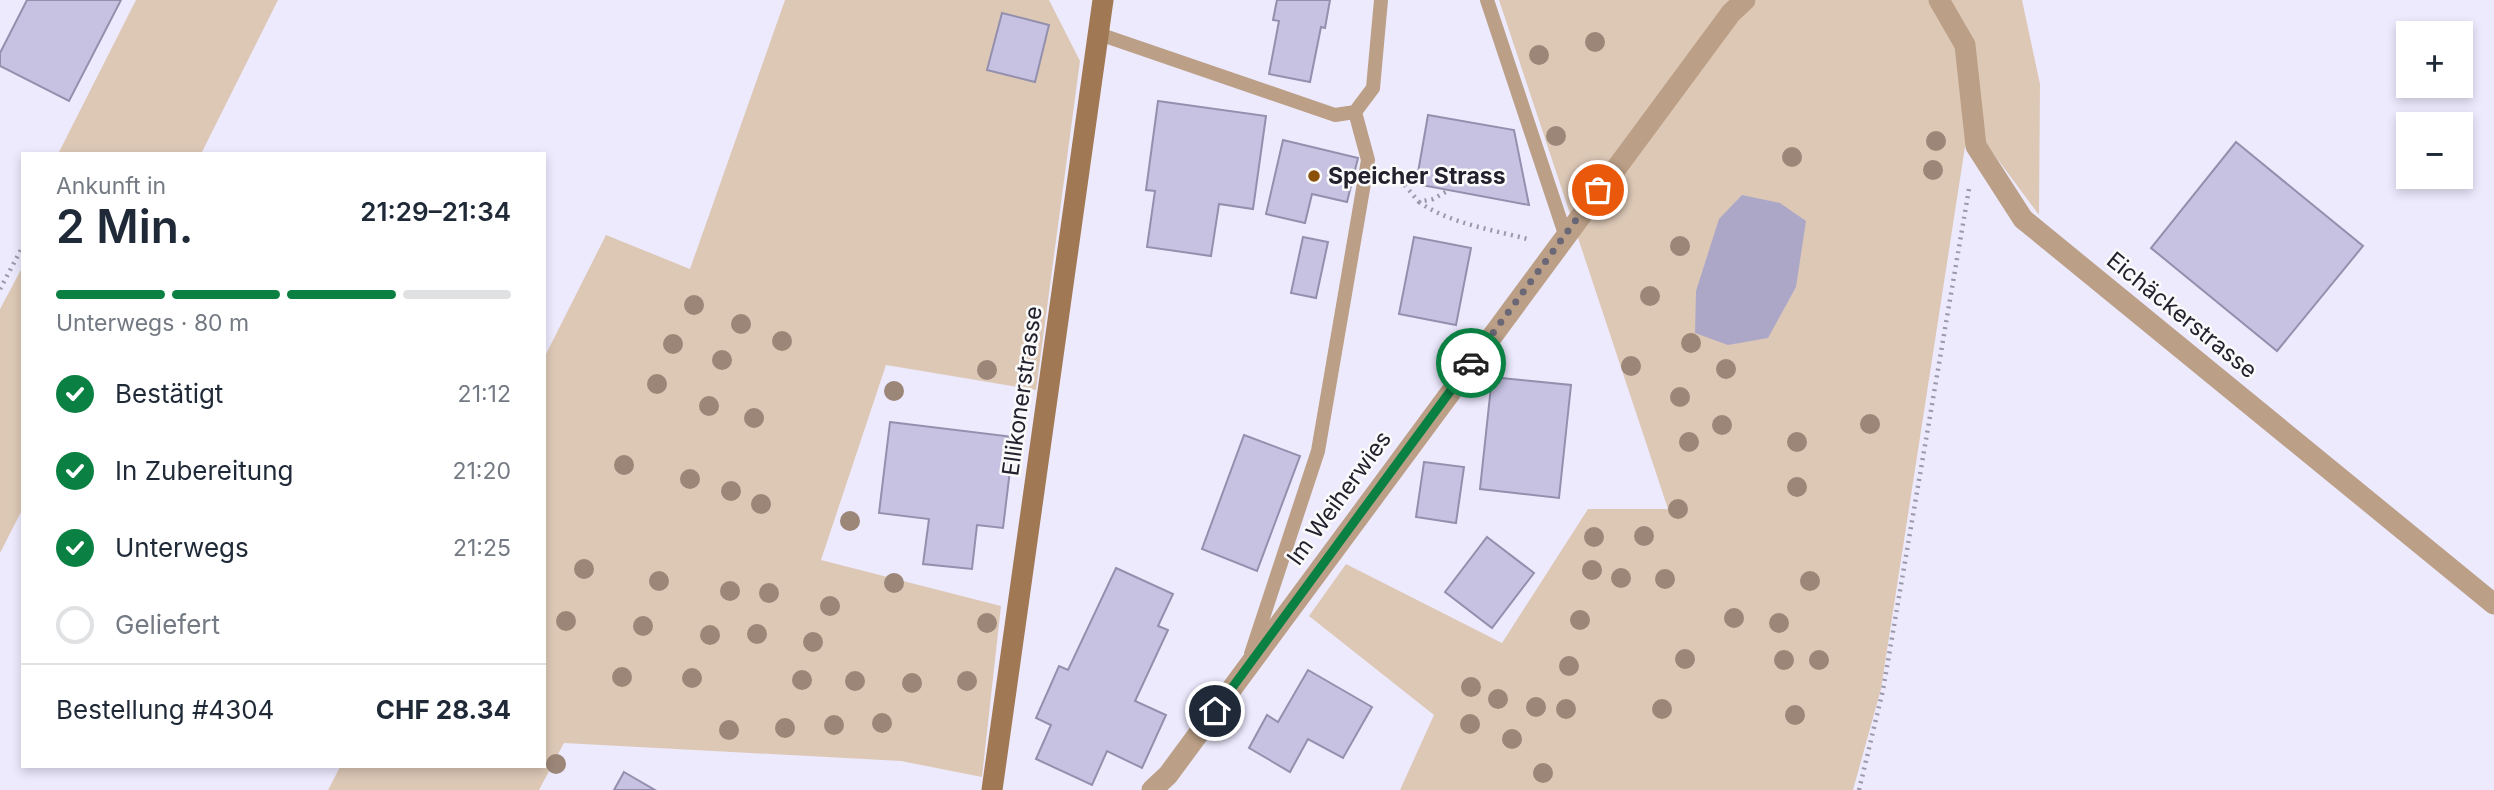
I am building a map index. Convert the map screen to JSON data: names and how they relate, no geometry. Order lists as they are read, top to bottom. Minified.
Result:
{"streets":{"street":["Eichäckerstrasse","Ellikonerstrasse","Im Weiherwies"]},"places":["Speicher Strass"],"page":{"map_buttons":["+","−"],"heading":["2 Min.","Ankunft in","21:29–21:34"],"panel":["Bestellung #4304","CHF 28.34"],"bar":"Unterwegs · 80 m","list":[["Bestätigt","21:12"],["In Zubereitung","21:20"],["Unterwegs","21:25"],"Geliefert"]}}
